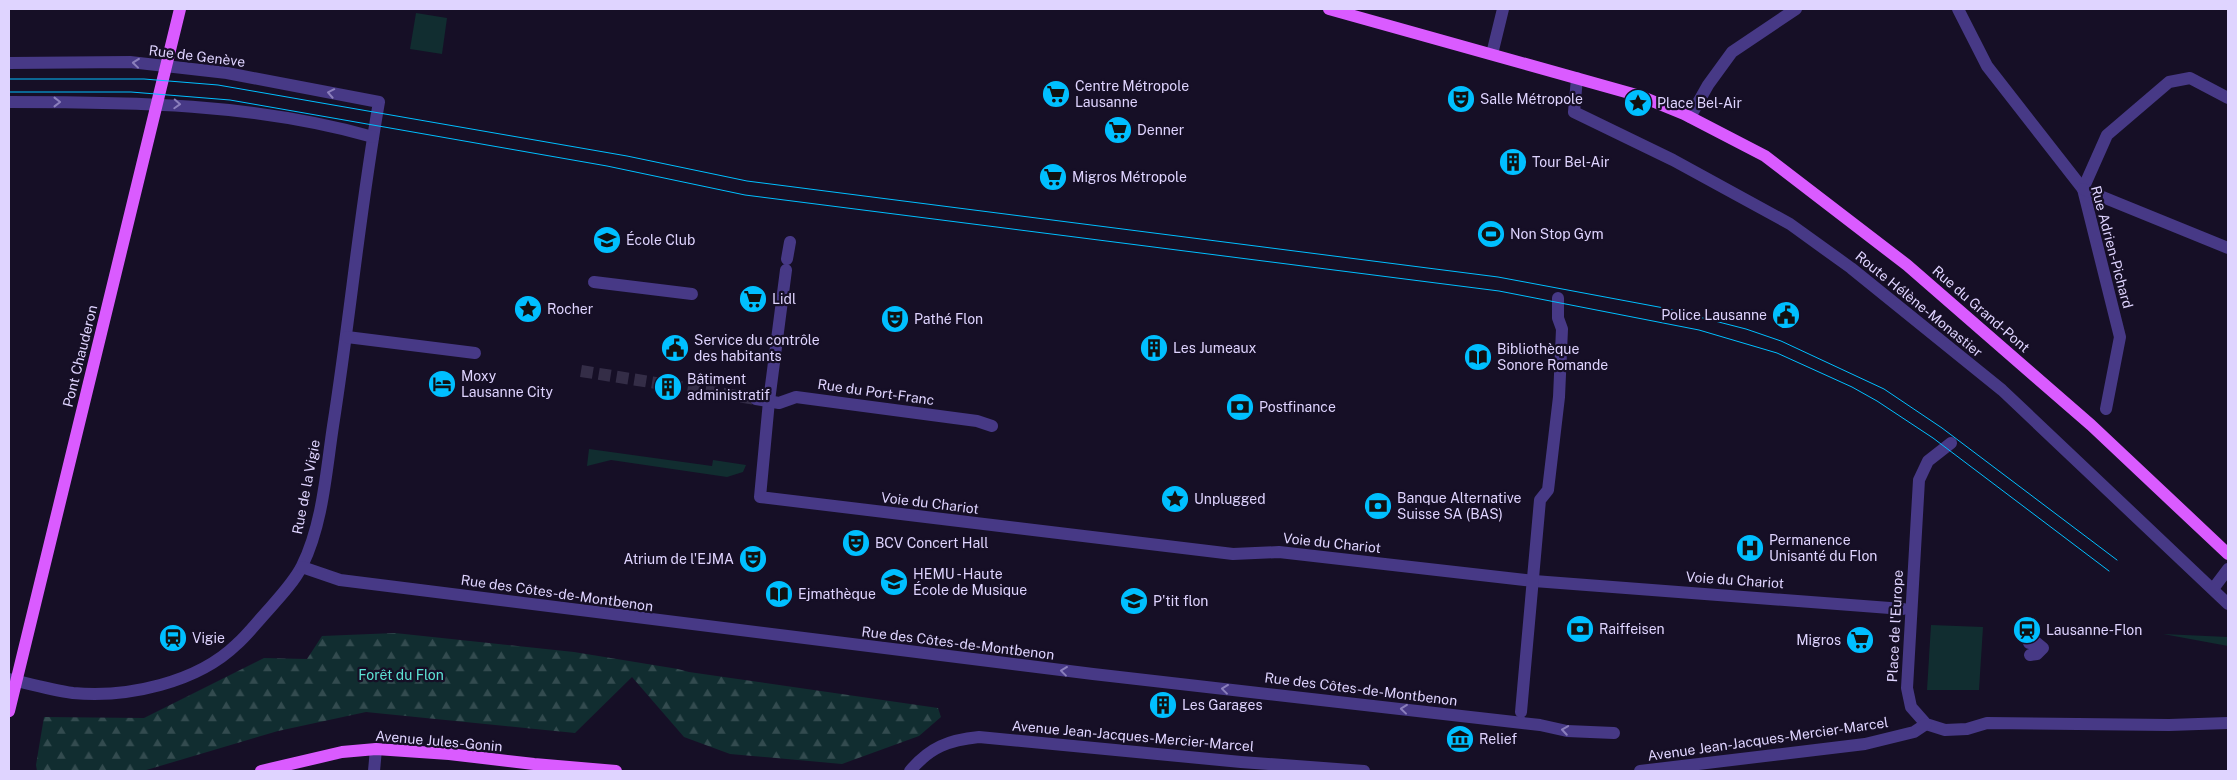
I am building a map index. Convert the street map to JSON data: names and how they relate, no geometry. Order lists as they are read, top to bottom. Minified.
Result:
{"streets":{"main road":["Rue du Grand-Pont","Pont Chauderon","Avenue Jules-Gonin"],"street":["Rue de Genève","Rue Adrien-Pichard","Route Hélène-Monastier","Rue du Port-Franc","Rue de la Vigie","Voie du Chariot","Rue des Côtes-de-Montbenon","Place de l'Europe","Avenue Jean-Jacques-Mercier-Marcel"]},"crossings":[["Rue de Genève","Rue de la Vigie"],["Rue du Port-Franc","Voie du Chariot"],["Rue de la Vigie","Rue des Côtes-de-Montbenon"],["Place de l'Europe","Avenue Jean-Jacques-Mercier-Marcel"]],"one_way":["Rue des Côtes-de-Montbenon"],"parks":["Forêt du Flon"],"places":{"supermarket":["Centre Métropole Lausanne","Denner","Migros Métropole","Lidl","Migros"],"theatre":["Salle Métropole","Pathé Flon","BCV Concert Hall","Atrium de l'EJMA"],"place":["Place Bel-Air","Rocher","Unplugged"],"building":["Tour Bel-Air","Les Jumeaux","Bâtiment administratif","Les Garages"],"sports":["Non Stop Gym"],"school or university":["École Club","HEMU - Haute École de Musique","P'tit flon"],"public building":["Police Lausanne","Service du contrôle des habitants"],"library":["Bibliothèque Sonore Romande","Ejmathèque"],"hotel":["Moxy Lausanne City"],"bank":["Postfinance","Banque Alternative Suisse SA (BAS)","Raiffeisen"],"hospital":["Permanence Unisanté du Flon"],"station":["Lausanne-Flon","Vigie"],"museum":["Relief"]}}
